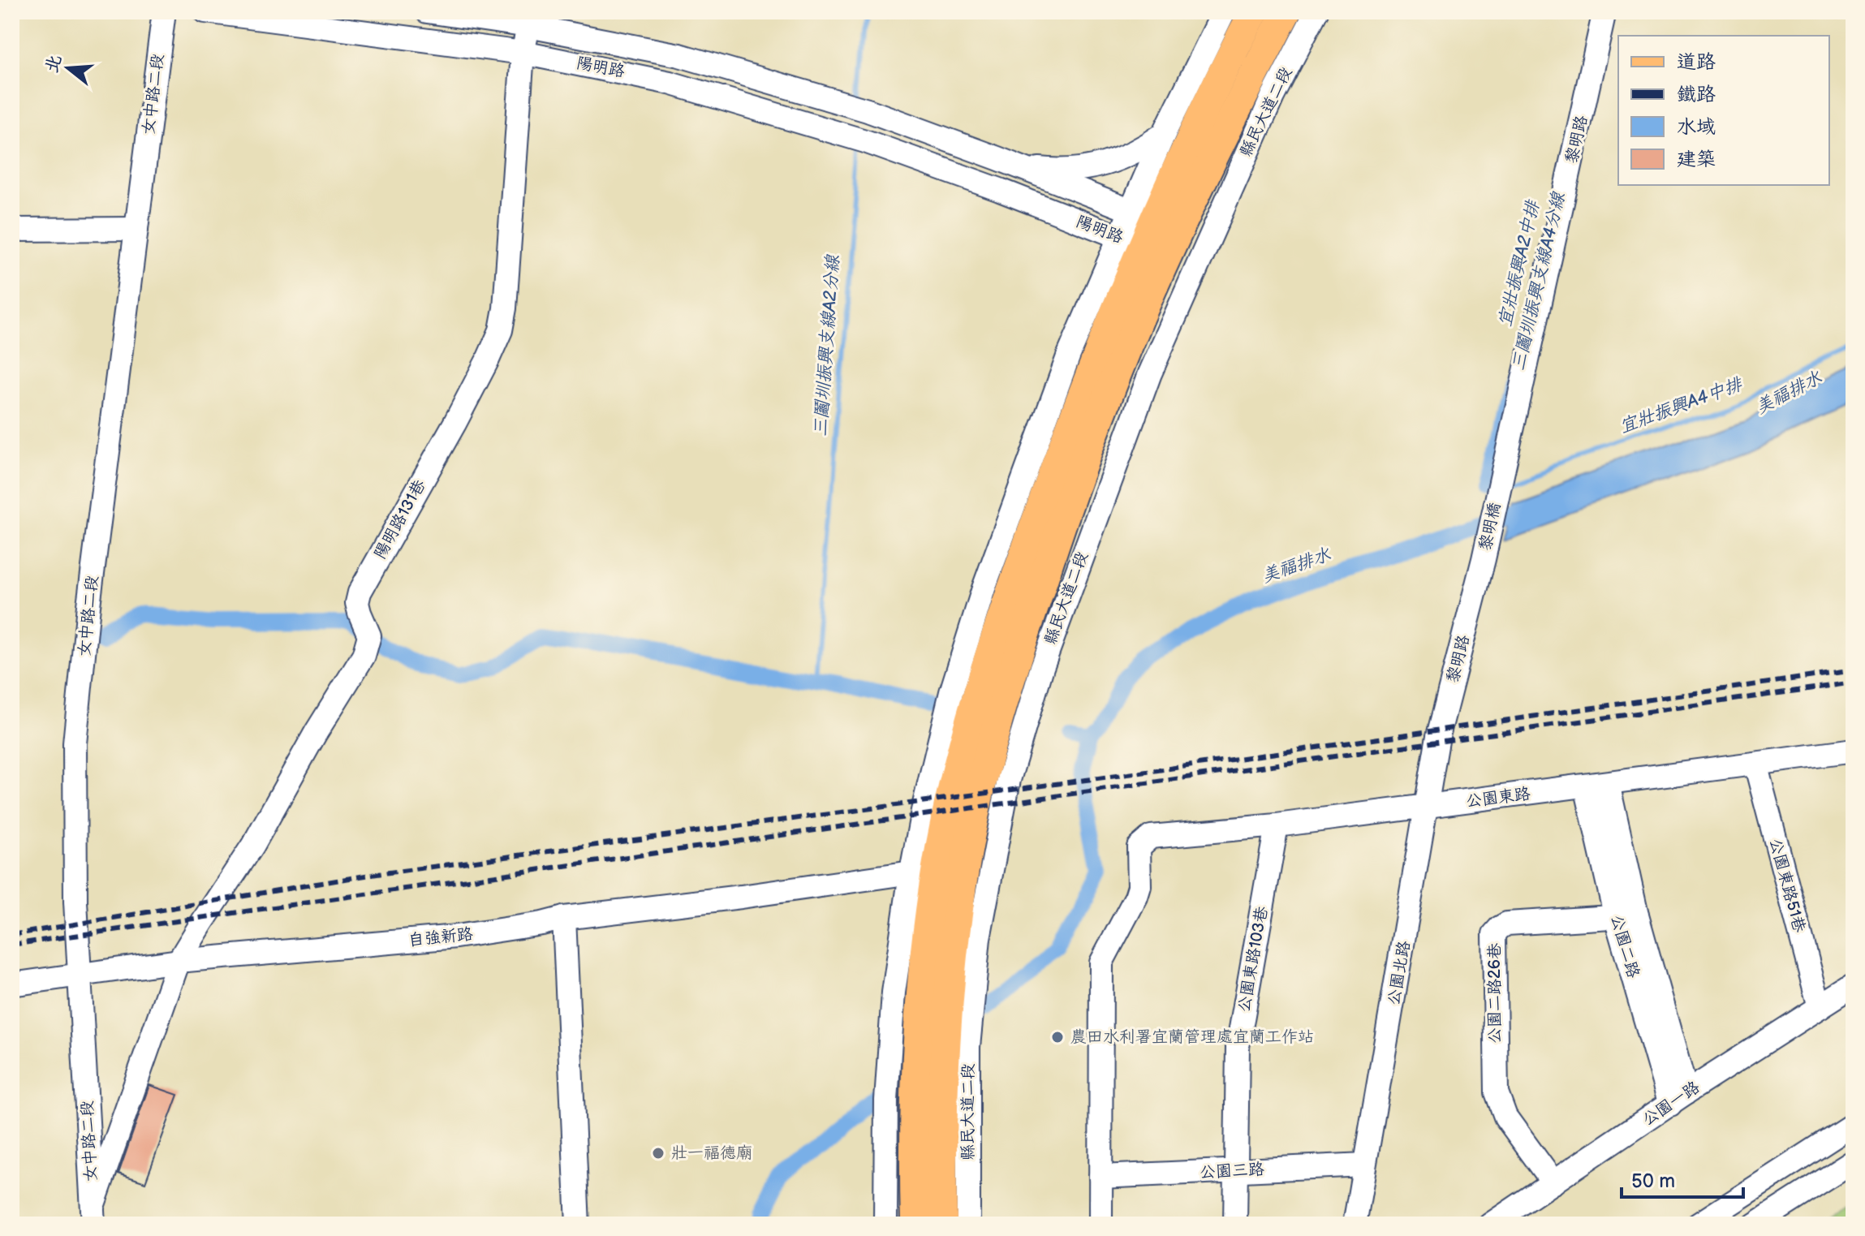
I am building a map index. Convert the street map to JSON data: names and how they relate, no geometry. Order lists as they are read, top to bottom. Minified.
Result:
{"streets":{"main road":["縣民大道二段"],"street":["陽明路","女中路二段","黎明路","陽明路131巷","黎明橋","公園東路","公園東路51巷","自強新路","公園二路","公園東路103巷","公園北路","公園二路26巷","公園一路","公園三路"]},"crossings":[["陽明路","縣民大道二段"],["陽明路","陽明路131巷"],["女中路二段","陽明路131巷"],["女中路二段","自強新路"],["縣民大道二段","自強新路"],["黎明路","黎明橋"],["黎明路","公園北路"],["陽明路131巷","自強新路"],["公園東路","公園東路51巷"],["公園東路","公園二路"],["公園東路","公園東路103巷"],["公園東路","公園北路"],["公園東路","公園三路"],["公園東路51巷","公園一路"],["公園二路","公園二路26巷"],["公園二路","公園一路"],["公園東路103巷","公園三路"],["公園北路","公園三路"],["公園二路26巷","公園一路"]],"water":["宜壯振興A2中排","三鬮圳振興支線A4分線","三鬮圳振興支線A2分線","美福排水","宜壯振興A4中排"],"places":["農田水利署宜蘭管理處宜蘭工作站","壯一福德廟"],"legend":["道路","鐵路","水域","建築"],"scale_bar":"50 m","north":"left"}
